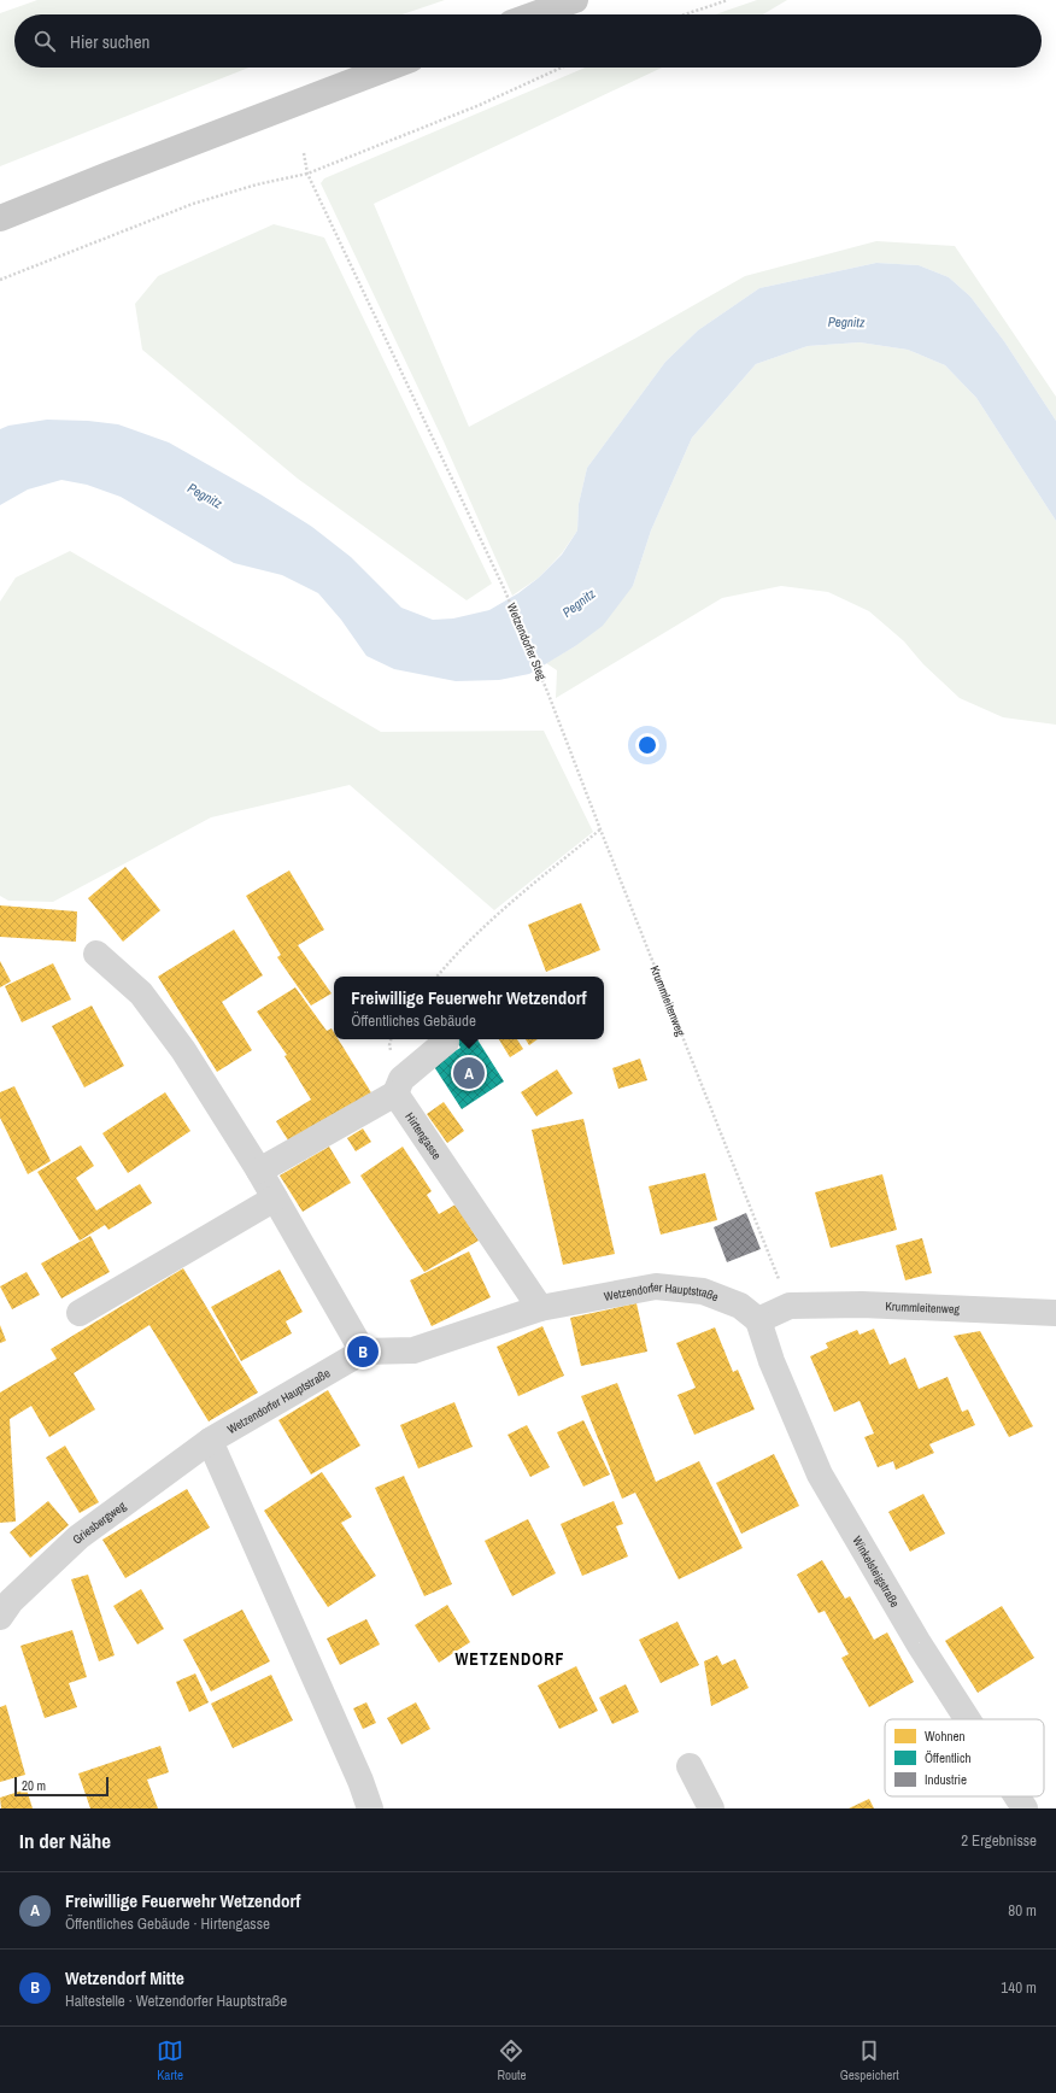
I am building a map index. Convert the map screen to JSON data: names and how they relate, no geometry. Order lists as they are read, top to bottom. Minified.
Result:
{"streets":{"street":["Krummleitenweg","Hirtengasse","Wetzendorfer Hauptstraße","Griesbergweg","Winkelsteigstraße"],"path":["Wetzendorfer Steg"]},"crossings":[["Wetzendorfer Steg","Krummleitenweg"],["Krummleitenweg","Wetzendorfer Hauptstraße"],["Krummleitenweg","Winkelsteigstraße"],["Hirtengasse","Wetzendorfer Hauptstraße"],["Wetzendorfer Hauptstraße","Griesbergweg"],["Wetzendorfer Hauptstraße","Winkelsteigstraße"]],"districts":["WETZENDORF"],"water":["Pegnitz"],"legend":["Wohnen","Öffentlich","Industrie"],"scale_bar":"20 m","page":{"search":"Hier suchen","popup":["Freiwillige Feuerwehr Wetzendorf","Öffentliches Gebäude"],"pins":["A","B"],"scale":"20 m","heading":["In der Nähe","2 Ergebnisse"],"list":[{"mark":"A","name":"Freiwillige Feuerwehr Wetzendorf","note":"Öffentliches Gebäude · Hirtengasse","value":"80 m"},{"mark":"B","name":"Wetzendorf Mitte","note":"Haltestelle · Wetzendorfer Hauptstraße","value":"140 m"}],"nav":["Karte","Route","Gespeichert"]}}
